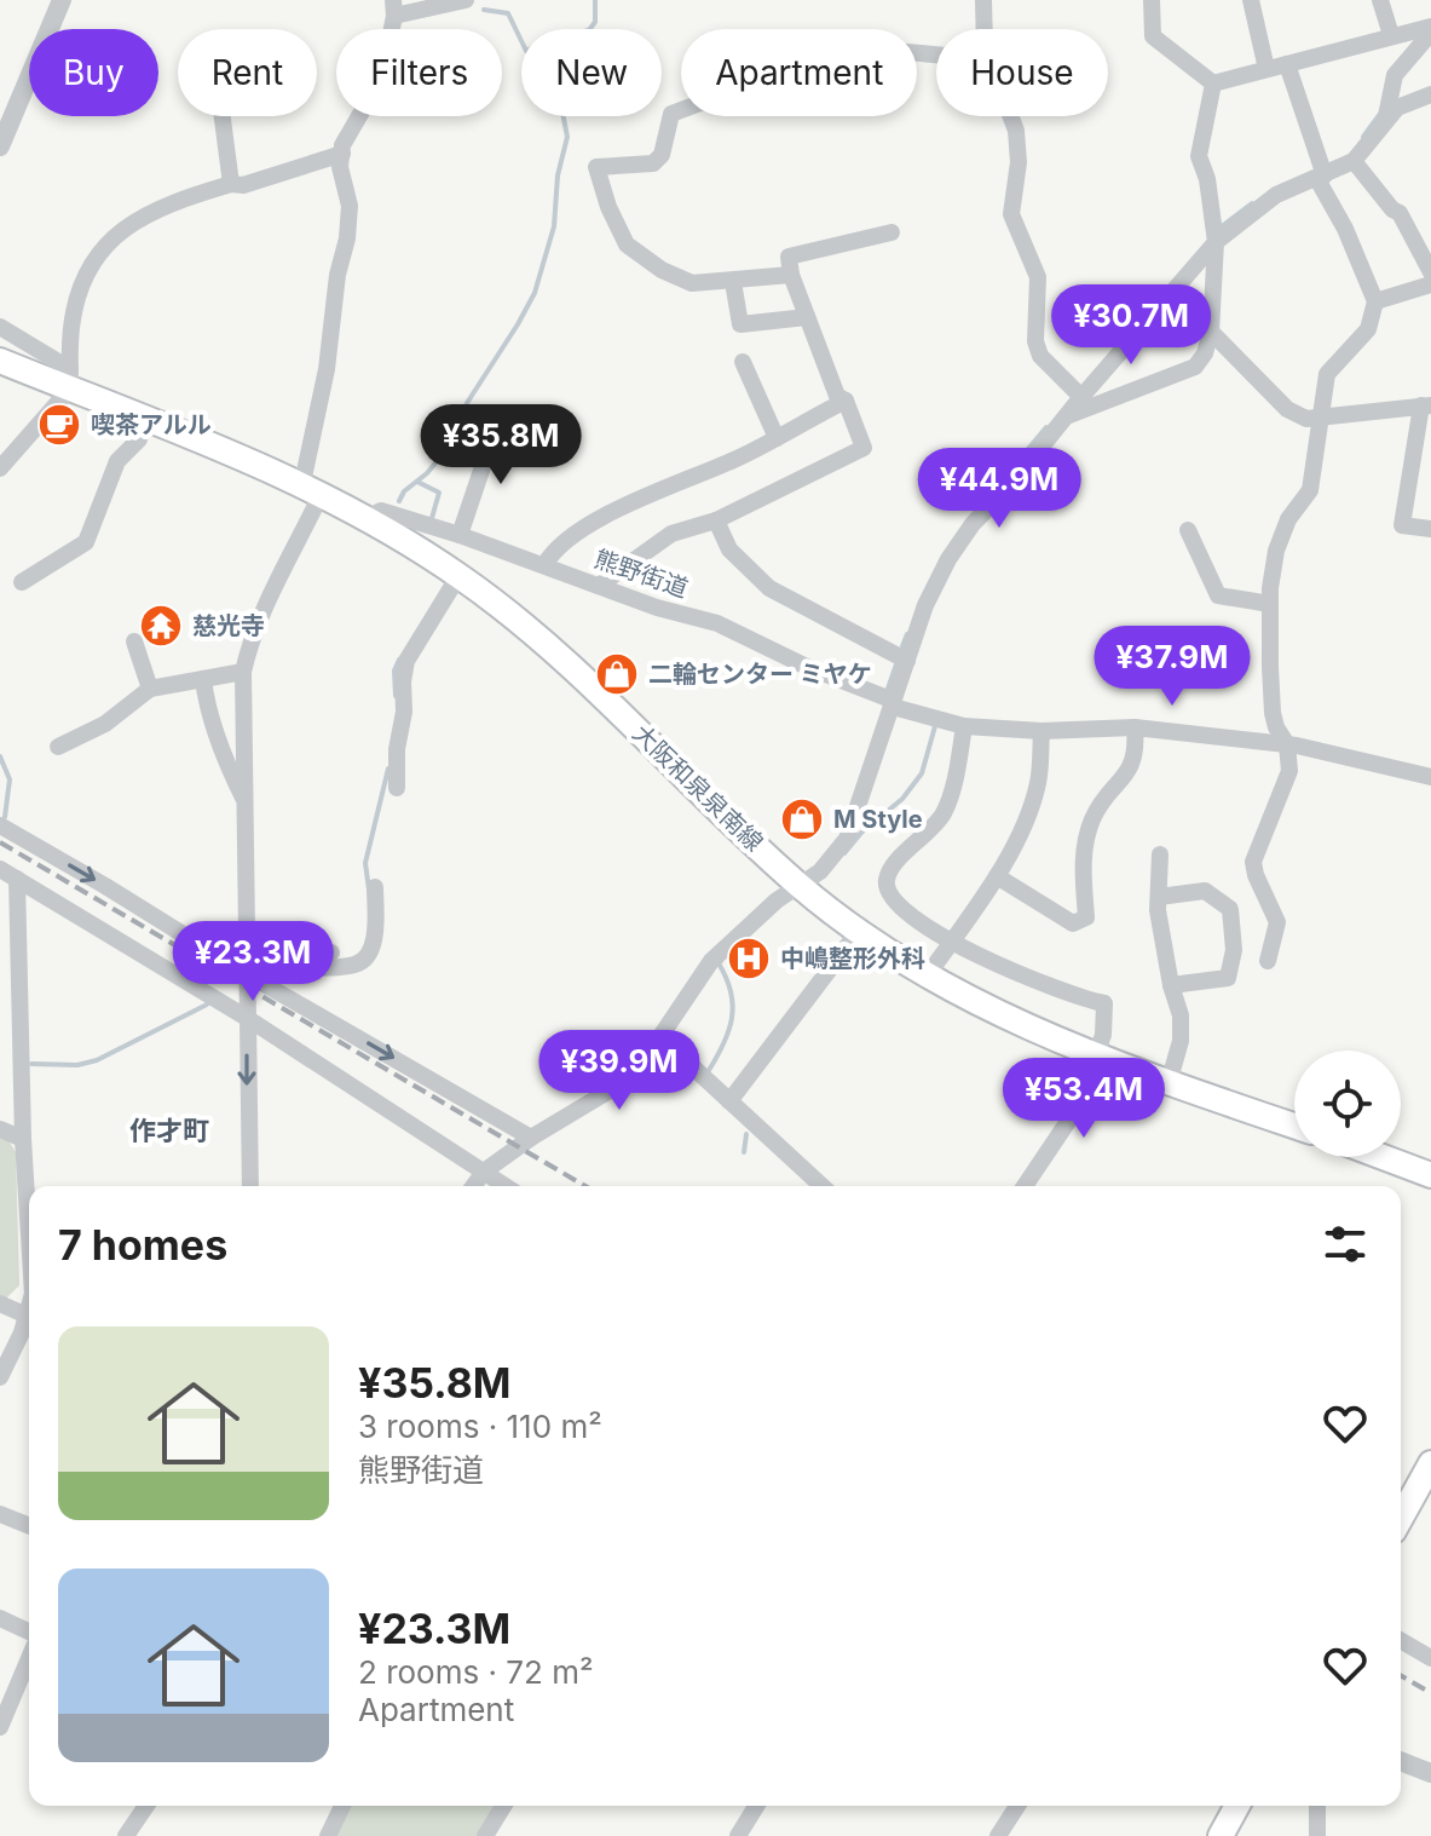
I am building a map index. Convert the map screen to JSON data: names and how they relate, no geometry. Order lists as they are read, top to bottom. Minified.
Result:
{"streets":{"main road":["大阪和泉泉南線"],"street":["熊野街道"]},"crossings":[["熊野街道","大阪和泉泉南線"]],"districts":["作才町"],"places":{"cafe":["喫茶アルル"],"temple":["慈光寺"],"shop":["二輪センター ミヤケ","M Style"],"hospital":["中嶋整形外科"]},"page":{"chip":["Buy","Rent","Filters","New","Apartment","House"],"price":["¥30.7M","¥35.8M","¥44.9M","¥37.9M","¥23.3M","¥39.9M","¥53.4M"],"heading":"7 homes","list":[{"name":"¥35.8M","note":"3 rooms · 110 m² · 熊野街道"},{"name":"¥23.3M","note":"2 rooms · 72 m² · Apartment"}]}}
